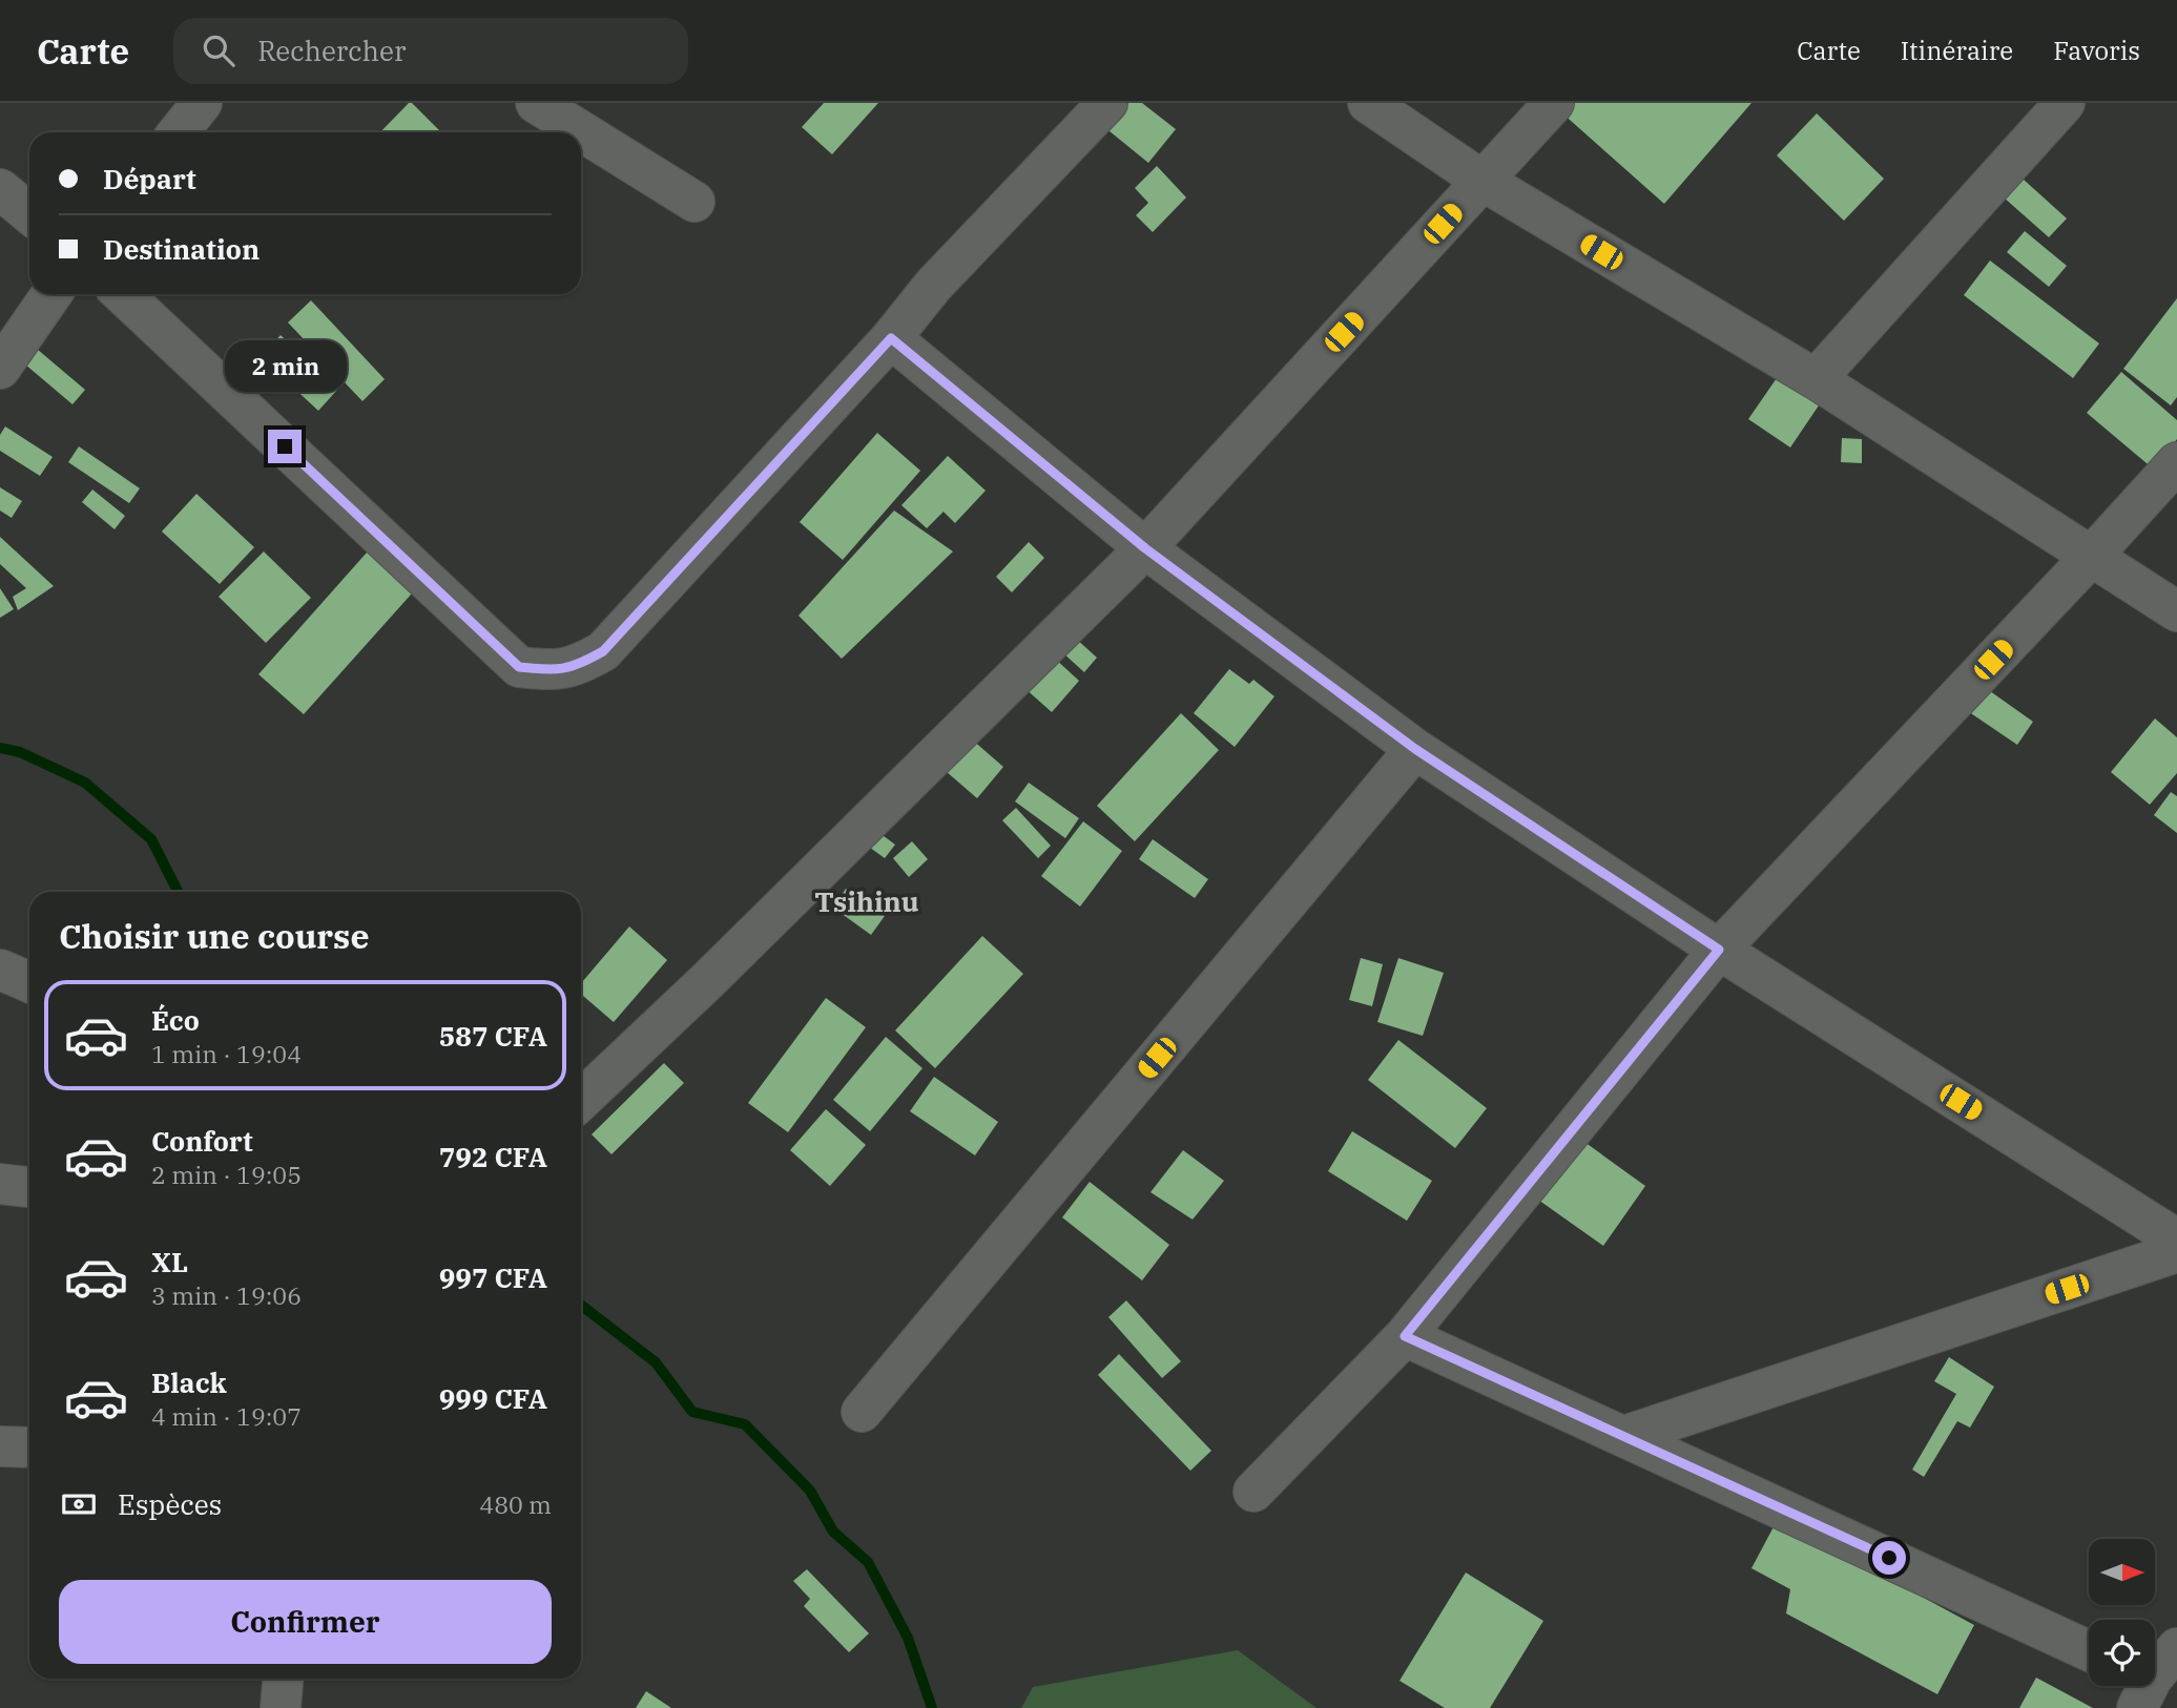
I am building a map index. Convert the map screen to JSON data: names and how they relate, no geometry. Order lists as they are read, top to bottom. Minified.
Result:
{"districts":["Tsihinu"],"north":"right","page":{"header":"Carte","search":"Rechercher","nav":["Carte","Itinéraire","Favoris"],"banner":["Départ","Destination"],"bubble":"2 min","heading":"Choisir une course","list":[{"name":"Éco","note":"1 min · 19:04","value":"587 CFA"},{"name":"Confort","note":"2 min · 19:05","value":"792 CFA"},{"name":"XL","note":"3 min · 19:06","value":"997 CFA"},{"name":"Black","note":"4 min · 19:07","value":"999 CFA"}],"pay":["Espèces","480 m"],"buttons":"Confirmer"}}
